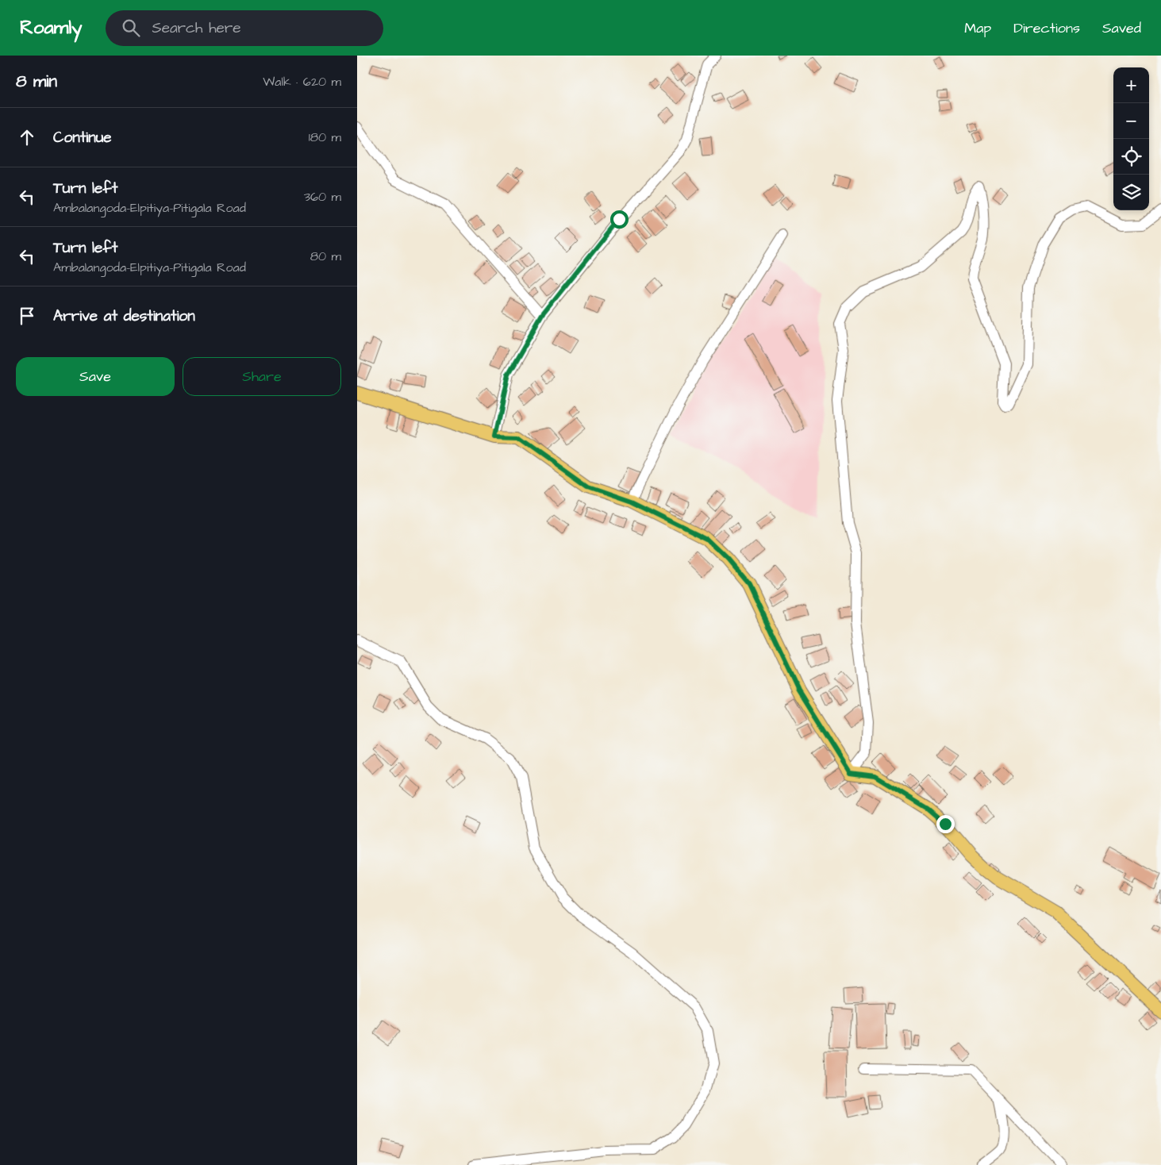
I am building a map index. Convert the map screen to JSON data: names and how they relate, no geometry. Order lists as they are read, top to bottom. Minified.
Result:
{"page":{"header":"Roamly","search":"Search here","nav":["Map","Directions","Saved"],"heading":["8 min","Walk · 620 m"],"map_buttons":["+","−"],"list":[["Continue","180 m"],["Turn left","Ambalangoda-Elpitiya-Pitigala Road","360 m"],["Turn left","Ambalangoda-Elpitiya-Pitigala Road","80 m"],"Arrive at destination"],"buttons":["Save","Share"]}}
